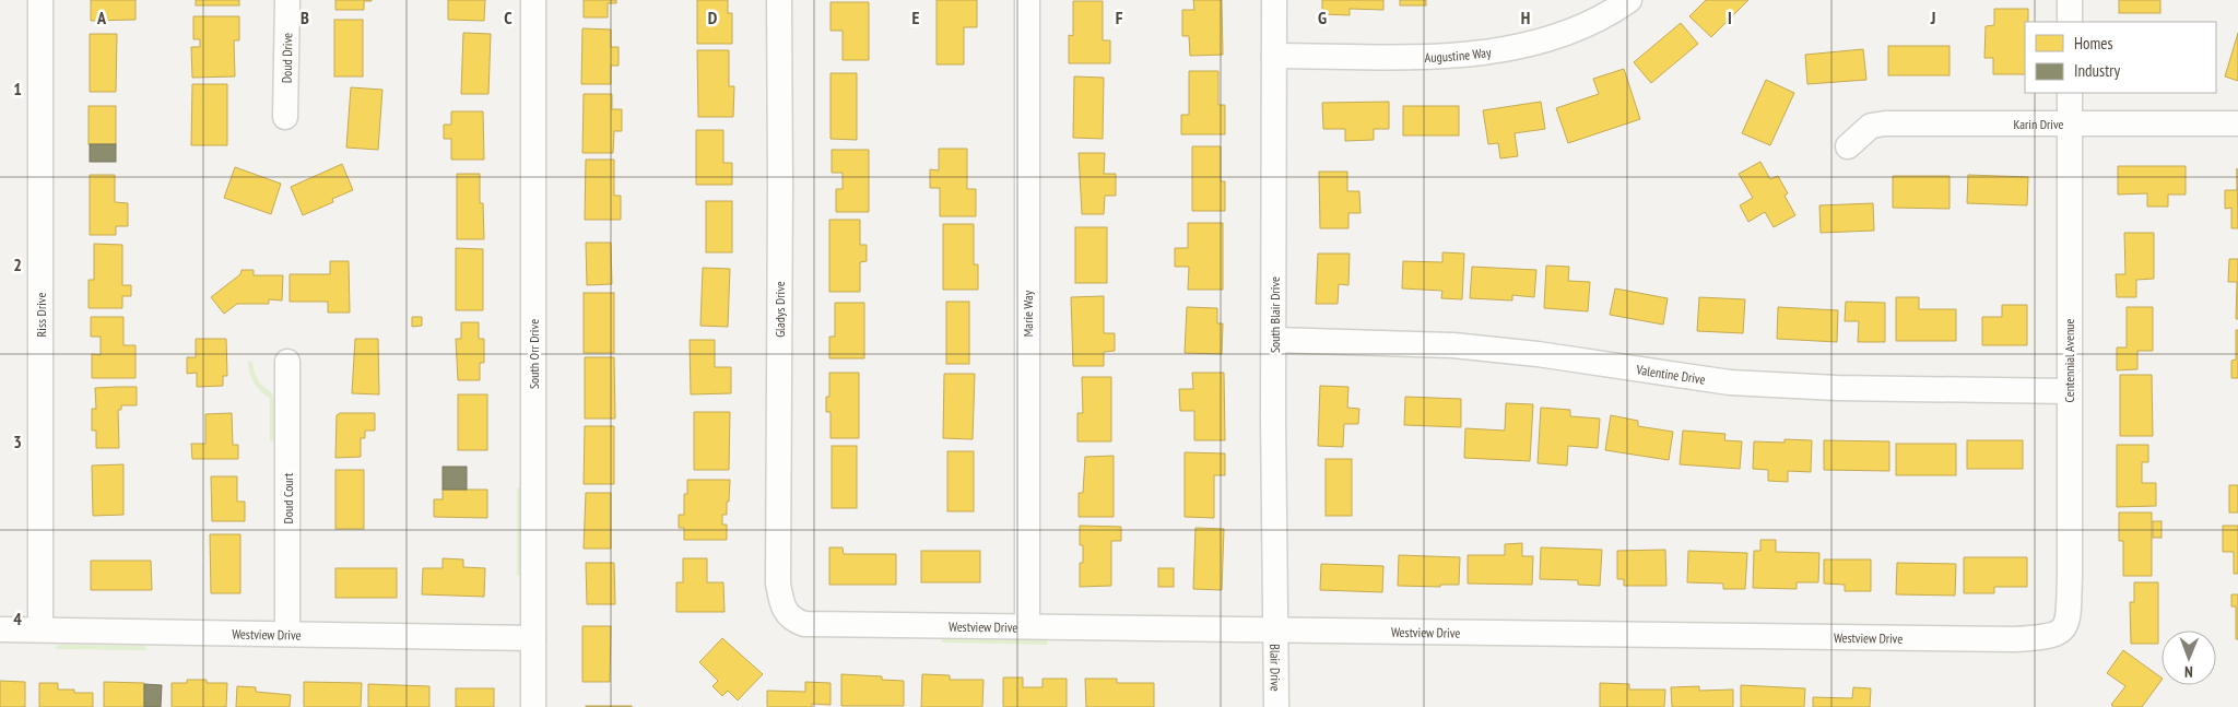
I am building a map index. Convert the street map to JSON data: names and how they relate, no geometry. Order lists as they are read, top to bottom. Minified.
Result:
{"streets":{"street":["Augustine Way","Doud Drive","Karin Drive","Gladys Drive","Marie Way","Riss Drive","South Blair Drive","South Orr Drive","Centennial Avenue","Valentine Drive","Doud Court","Westview Drive","Blair Drive"]},"crossings":[["Augustine Way","South Blair Drive"],["Karin Drive","Centennial Avenue"],["Gladys Drive","Westview Drive"],["Marie Way","Westview Drive"],["Riss Drive","Westview Drive"],["South Blair Drive","Valentine Drive"],["South Blair Drive","Westview Drive"],["South Blair Drive","Blair Drive"],["South Orr Drive","Westview Drive"],["Centennial Avenue","Valentine Drive"],["Centennial Avenue","Westview Drive"],["Doud Court","Westview Drive"],["Westview Drive","Blair Drive"]],"legend":["Homes","Industry"],"north":"bottom","grid":{"columns":["A","B","C","D","E","F","G","H","I","J"],"rows":["1","2","3","4"]}}
